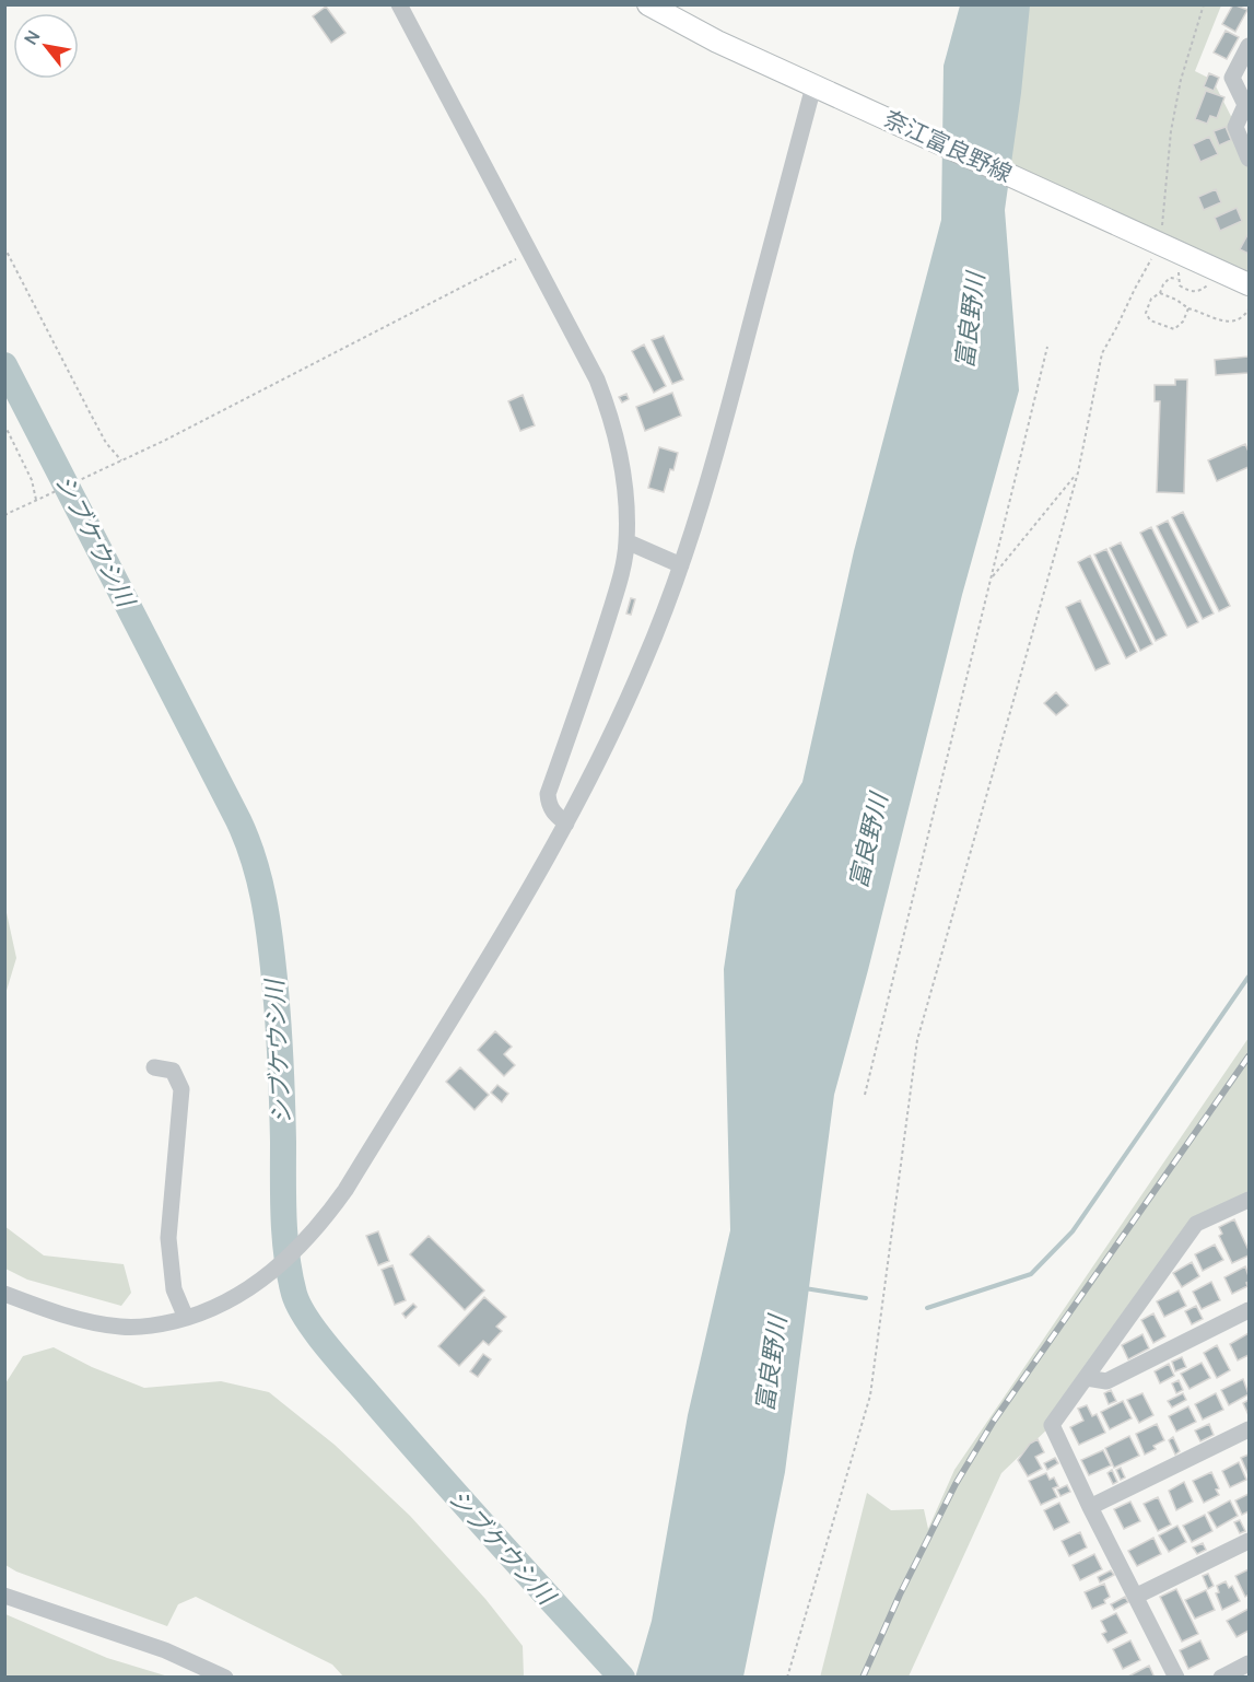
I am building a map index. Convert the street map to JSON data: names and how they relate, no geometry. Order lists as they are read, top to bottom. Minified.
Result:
{"streets":{"main road":["奈江富良野線"]},"water":["富良野川","シブケウシ川"],"north":"top left"}
